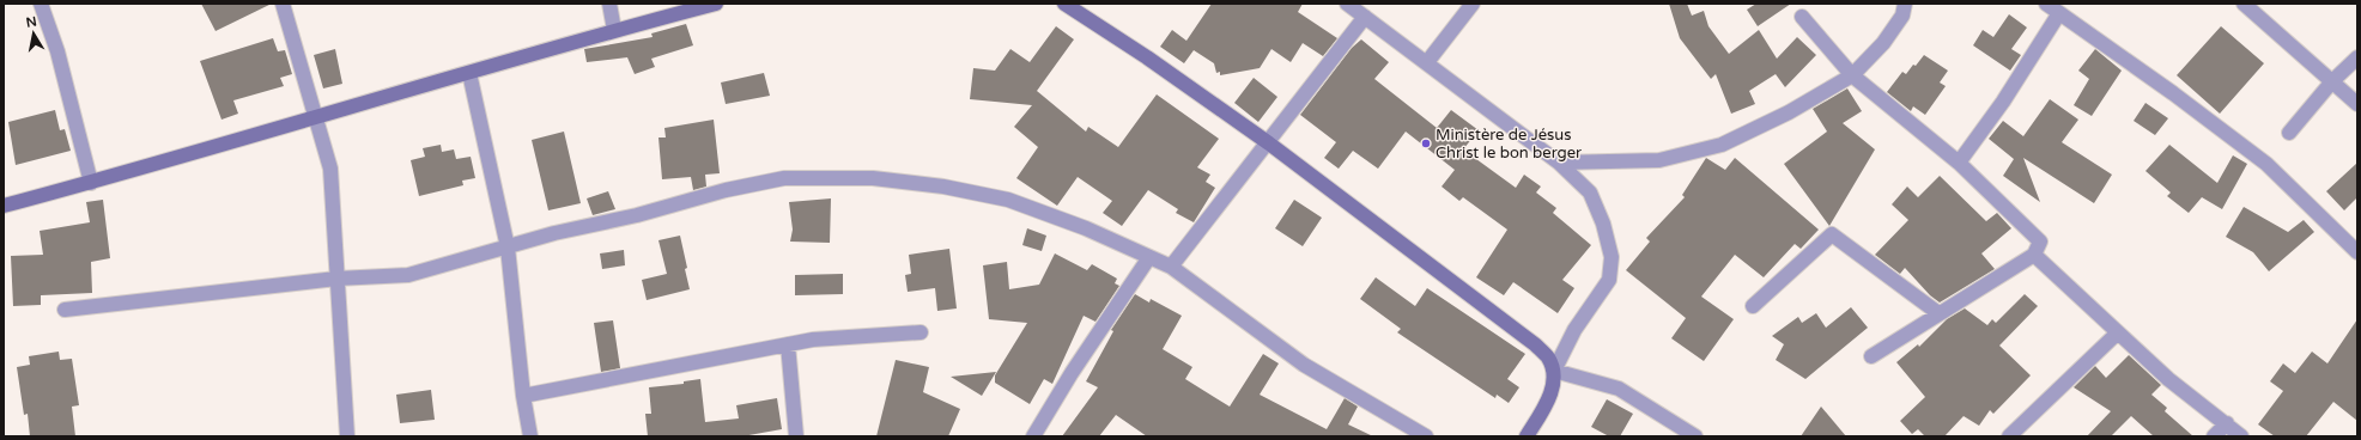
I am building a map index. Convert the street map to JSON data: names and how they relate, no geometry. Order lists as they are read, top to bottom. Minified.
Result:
{"places":["Ministère de Jésus Christ le bon berger"],"north":"top"}
